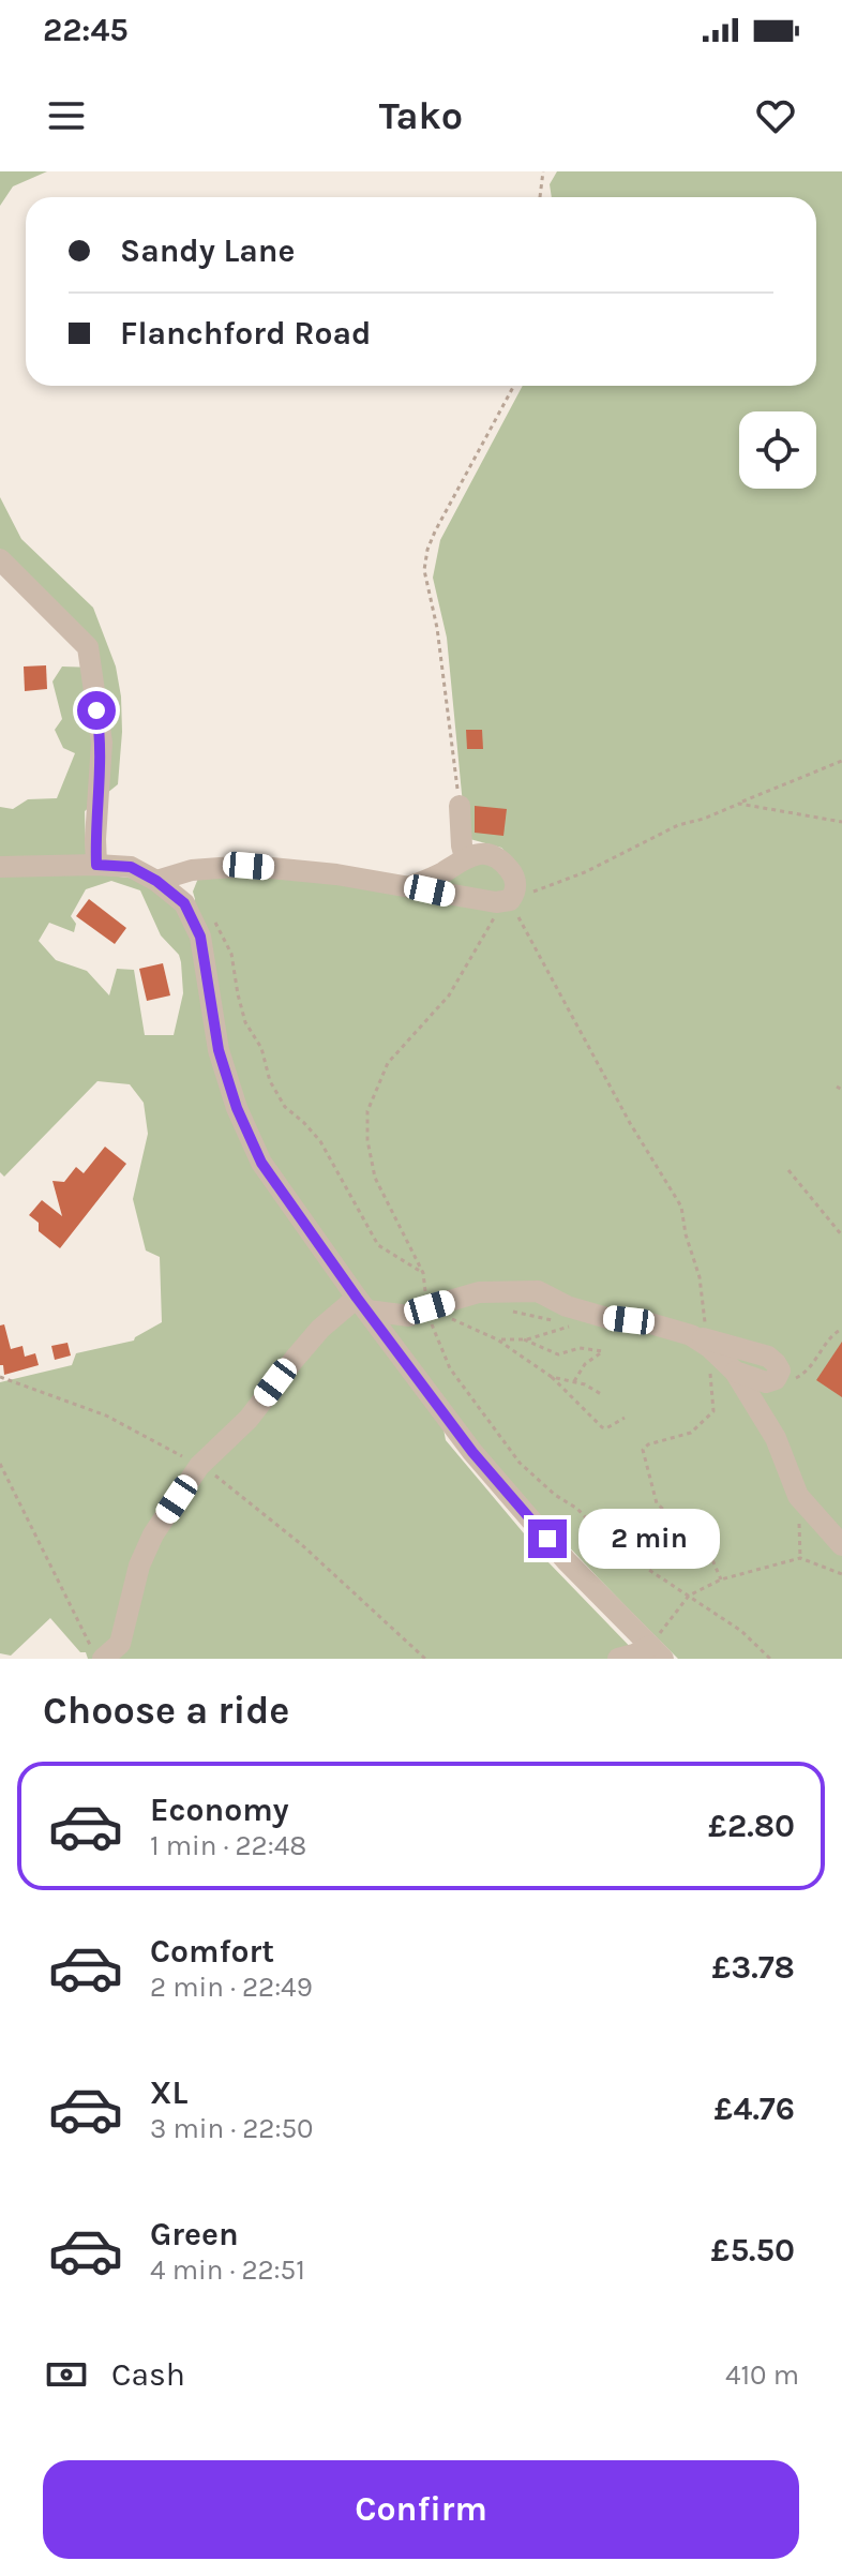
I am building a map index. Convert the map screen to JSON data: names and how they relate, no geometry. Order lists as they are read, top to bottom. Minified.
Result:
{"page":{"status":"22:45","header":"Tako","banner":["Sandy Lane","Flanchford Road"],"bubble":"2 min","heading":"Choose a ride","list":[{"name":"Economy","note":"1 min · 22:48","value":"£2.80"},{"name":"Comfort","note":"2 min · 22:49","value":"£3.78"},{"name":"XL","note":"3 min · 22:50","value":"£4.76"},{"name":"Green","note":"4 min · 22:51","value":"£5.50"}],"pay":["Cash","410 m"],"buttons":"Confirm"}}
